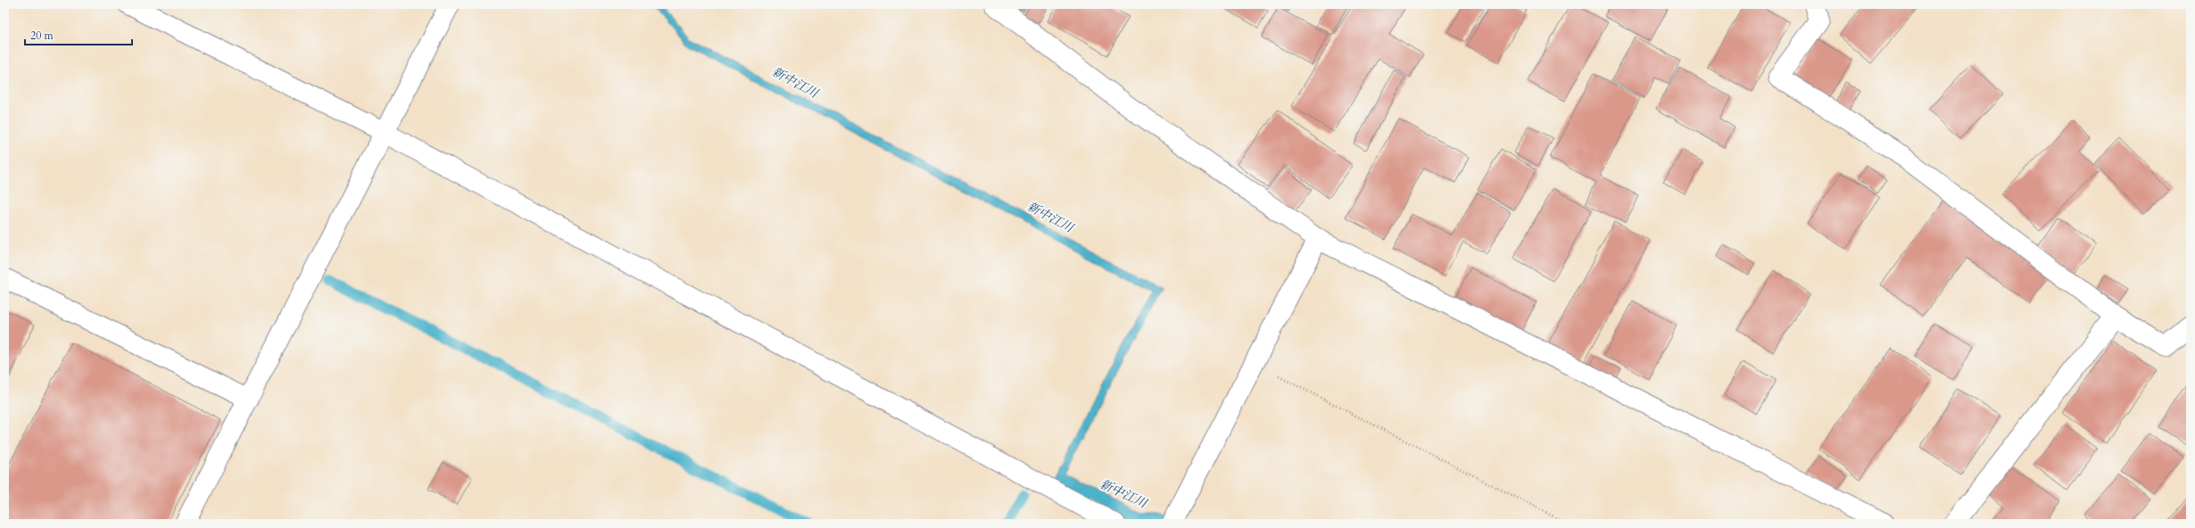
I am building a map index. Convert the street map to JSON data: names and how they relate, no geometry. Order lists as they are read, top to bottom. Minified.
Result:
{"water":["新中江川"],"scale_bar":"20 m"}
